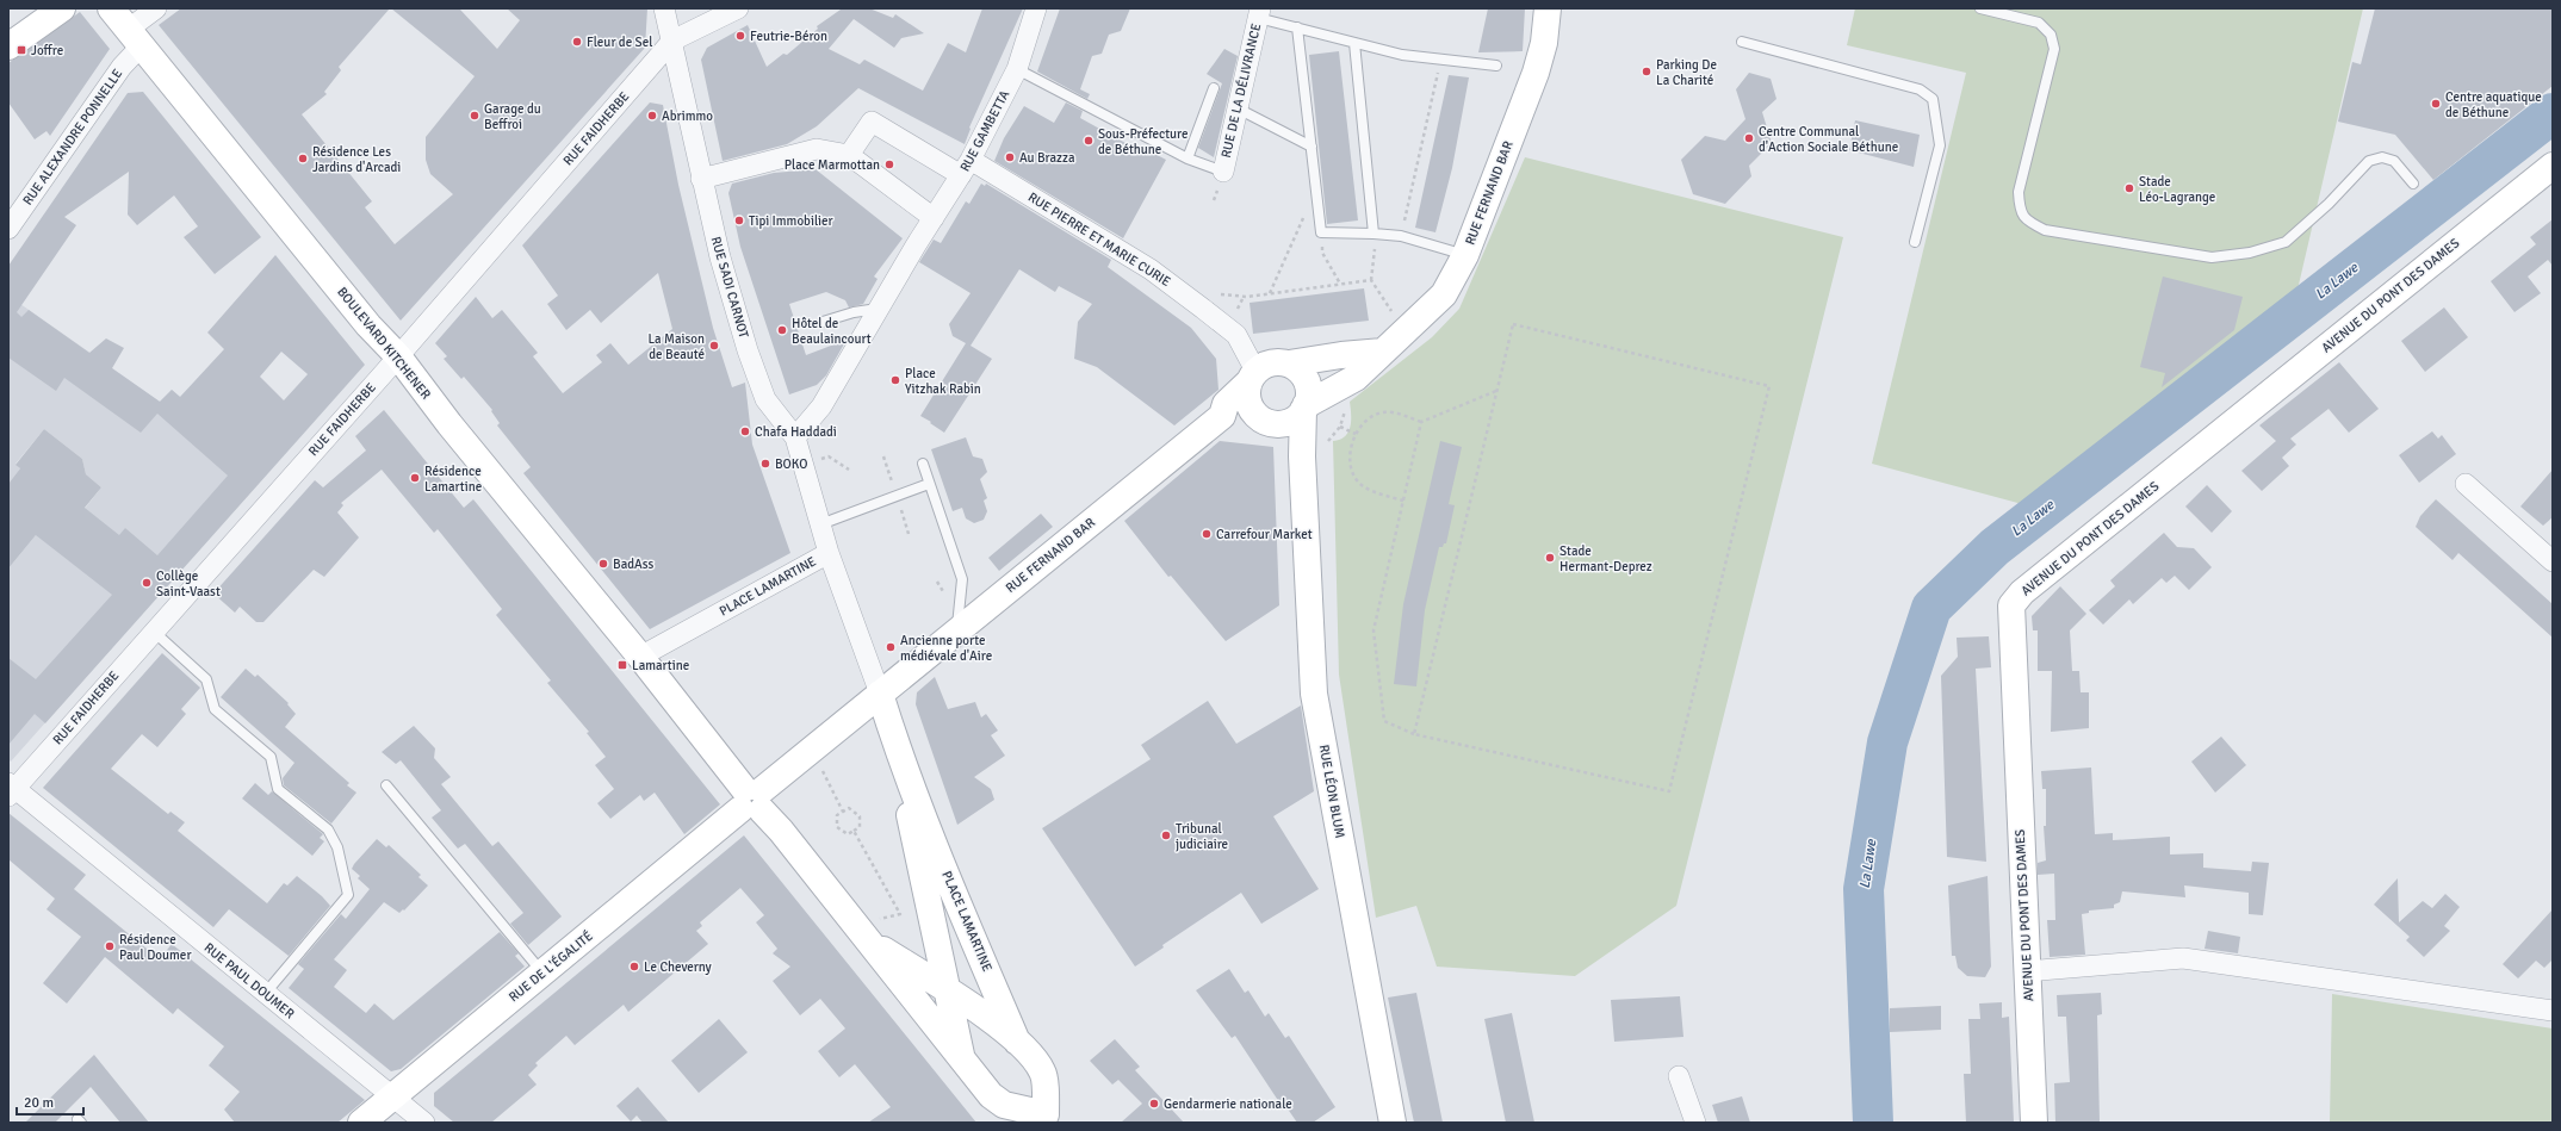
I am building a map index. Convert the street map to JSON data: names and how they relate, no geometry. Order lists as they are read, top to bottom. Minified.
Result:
{"streets":{"street":["RUE DE LA DÉLIVRANCE","RUE FAIDHERBE","RUE GAMBETTA","RUE ALEXANDRE PONNELLE","RUE FERNAND BAR","RUE PIERRE ET MARIE CURIE","RUE SADI CARNOT","AVENUE DU PONT DES DAMES","BOULEVARD KITCHENER","PLACE LAMARTINE","RUE LÉON BLUM","RUE DE L'ÉGALITÉ","RUE PAUL DOUMER"]},"crossings":[["RUE FAIDHERBE","RUE SADI CARNOT"],["RUE FAIDHERBE","BOULEVARD KITCHENER"],["RUE FAIDHERBE","RUE PAUL DOUMER"],["RUE GAMBETTA","RUE PIERRE ET MARIE CURIE"],["RUE GAMBETTA","RUE SADI CARNOT"],["RUE ALEXANDRE PONNELLE","BOULEVARD KITCHENER"],["RUE FERNAND BAR","RUE PIERRE ET MARIE CURIE"],["RUE FERNAND BAR","PLACE LAMARTINE"],["RUE FERNAND BAR","RUE LÉON BLUM"],["RUE PIERRE ET MARIE CURIE","RUE LÉON BLUM"],["RUE SADI CARNOT","PLACE LAMARTINE"],["BOULEVARD KITCHENER","PLACE LAMARTINE"],["PLACE LAMARTINE","RUE DE L'ÉGALITÉ"],["RUE DE L'ÉGALITÉ","RUE PAUL DOUMER"]],"water":["La Lawe"],"places":{"other":["Feutrie-Béron","Fleur de Sel","Parking De La Charité","Centre aquatique de Béthune","Garage du Beffroi","Abrimmo","Centre Communal d'Action Sociale Béthune","Sous-Préfecture de Béthune","Au Brazza","Résidence Les Jardins d'Arcadi","Place Marmottan","Stade Léo-Lagrange","Tipi Immobilier","Hôtel de Beaulaincourt","La Maison de Beauté","Place Yitzhak Rabin","Chafa Haddadi","BOKO","Résidence Lamartine","Carrefour Market","Stade Hermant-Deprez","BadAss","Collège Saint-Vaast","Ancienne porte médiévale d'Aire","Tribunal judiciaire","Résidence Paul Doumer","Le Cheverny","Gendarmerie nationale"],"transit":["Joffre","Lamartine"]},"scale_bar":"20 m"}
